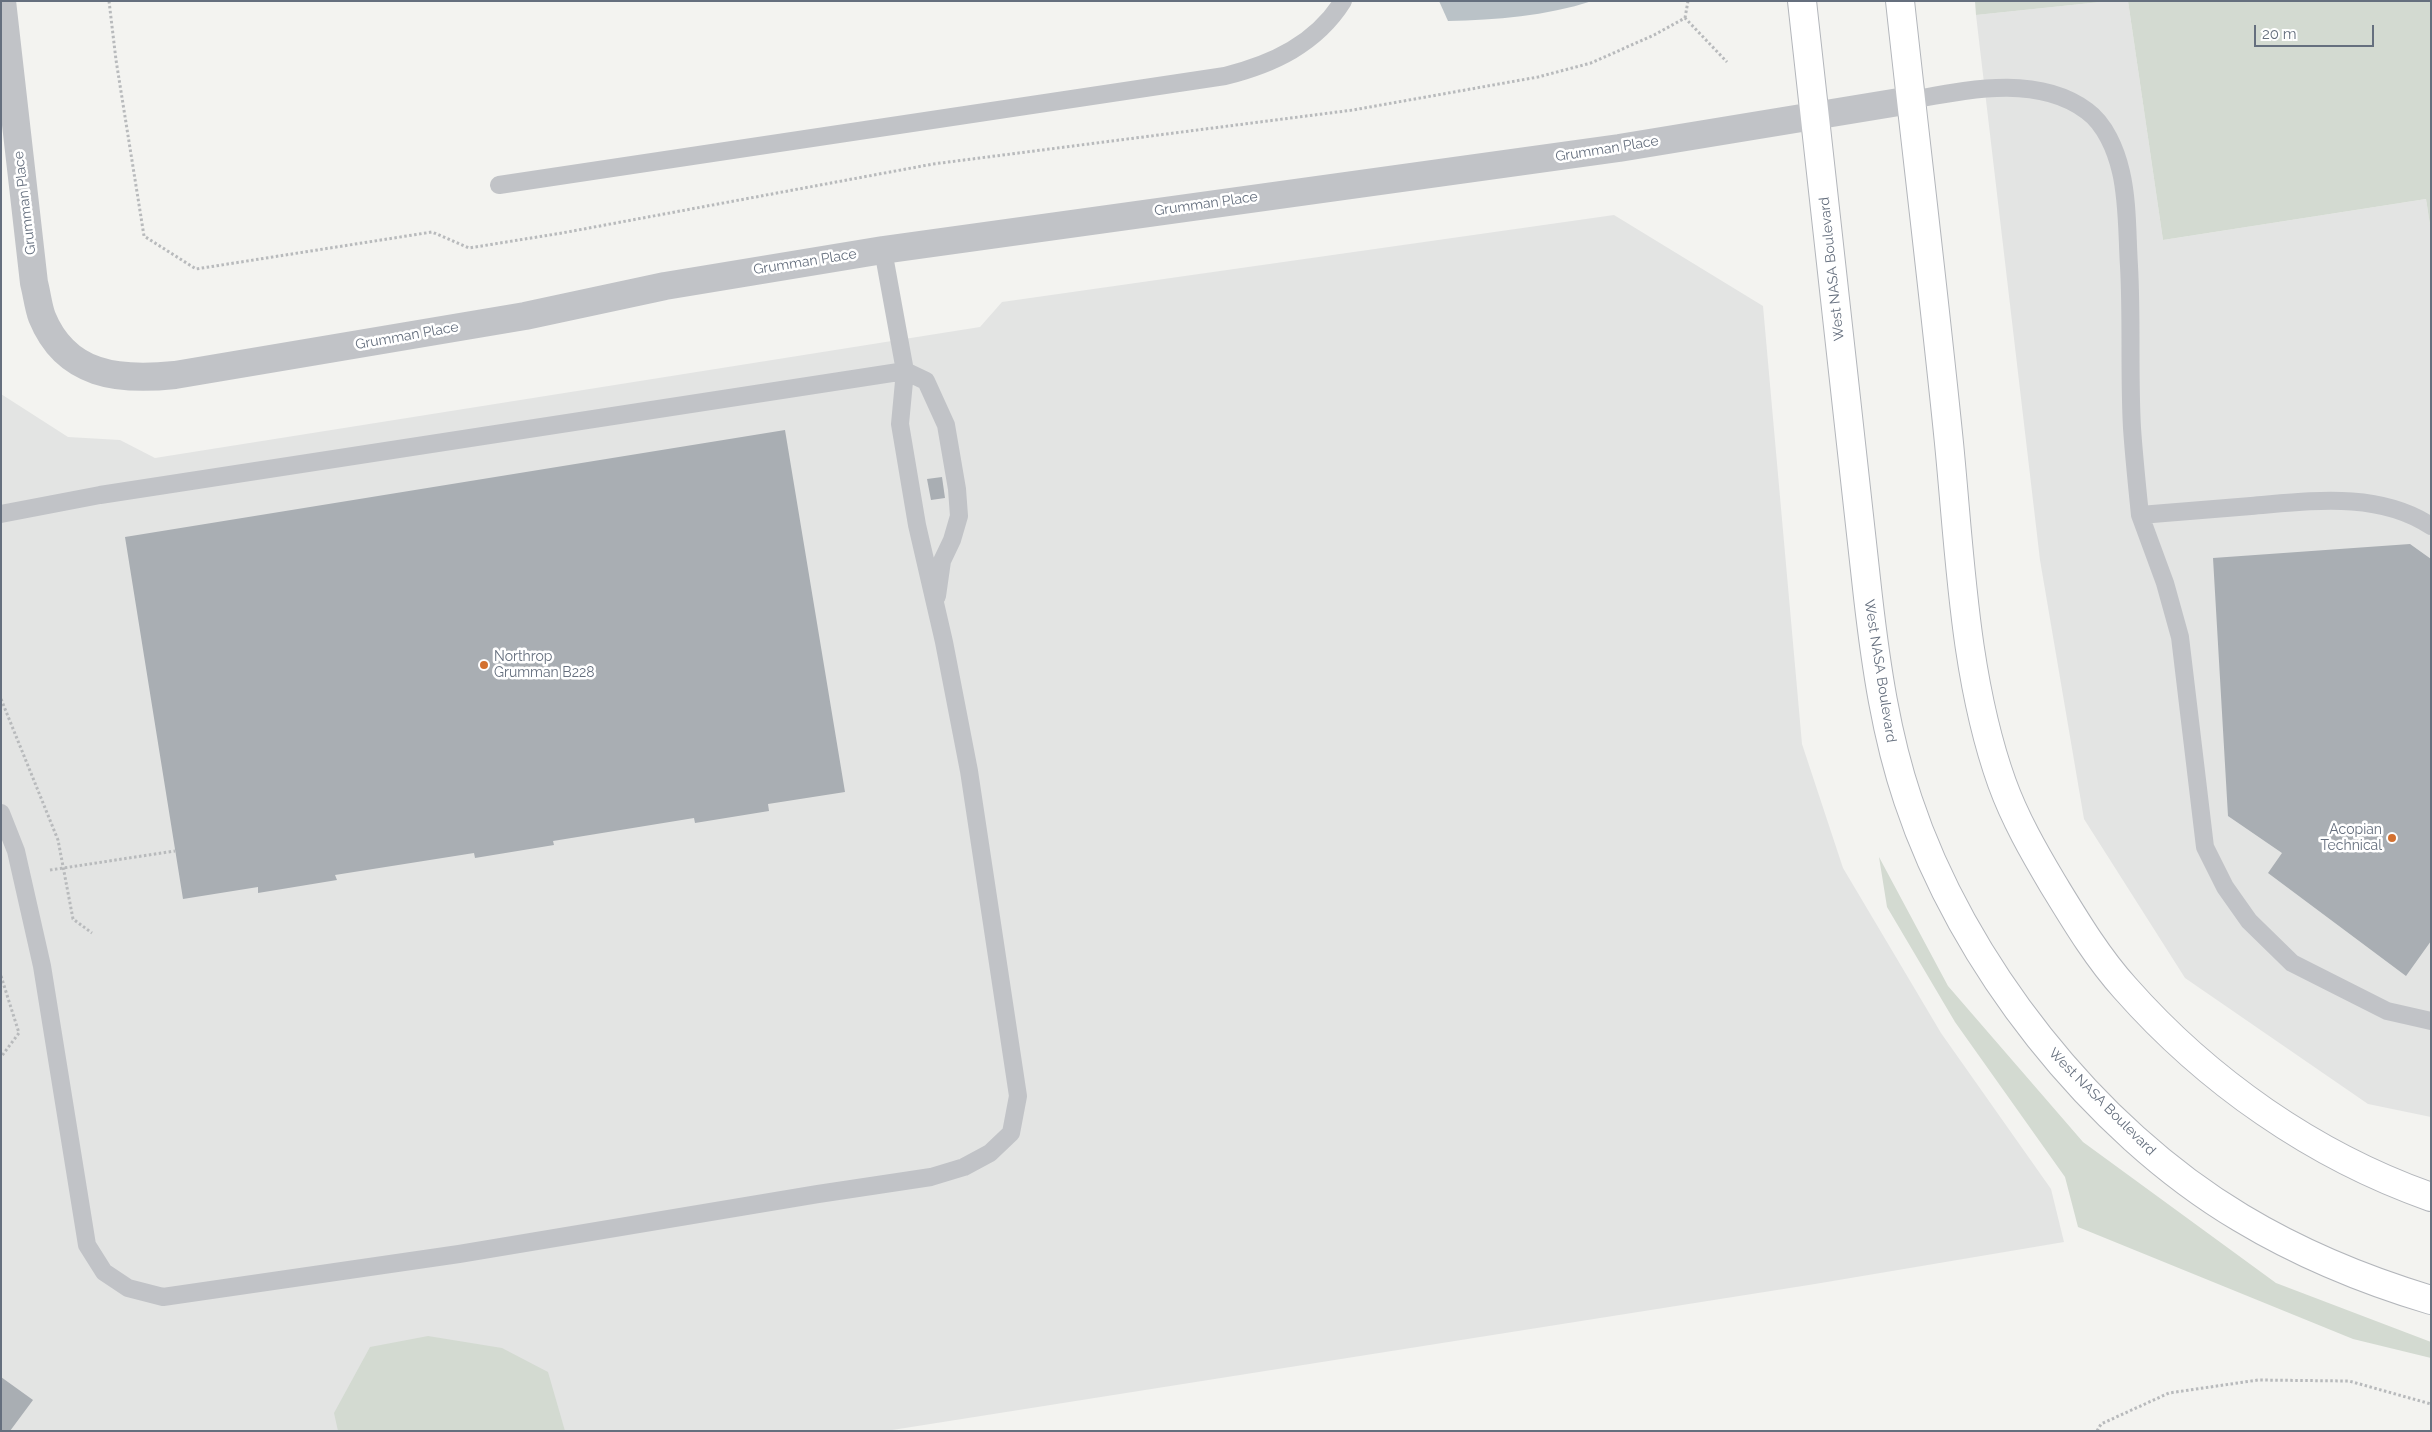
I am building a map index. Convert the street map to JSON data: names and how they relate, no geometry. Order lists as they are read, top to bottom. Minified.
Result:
{"streets":{"main road":["West NASA Boulevard"],"street":["Grumman Place"]},"crossings":[["Grumman Place","West NASA Boulevard"]],"places":["Northrop Grumman B228","Acopian Technical"],"scale_bar":"20 m"}
